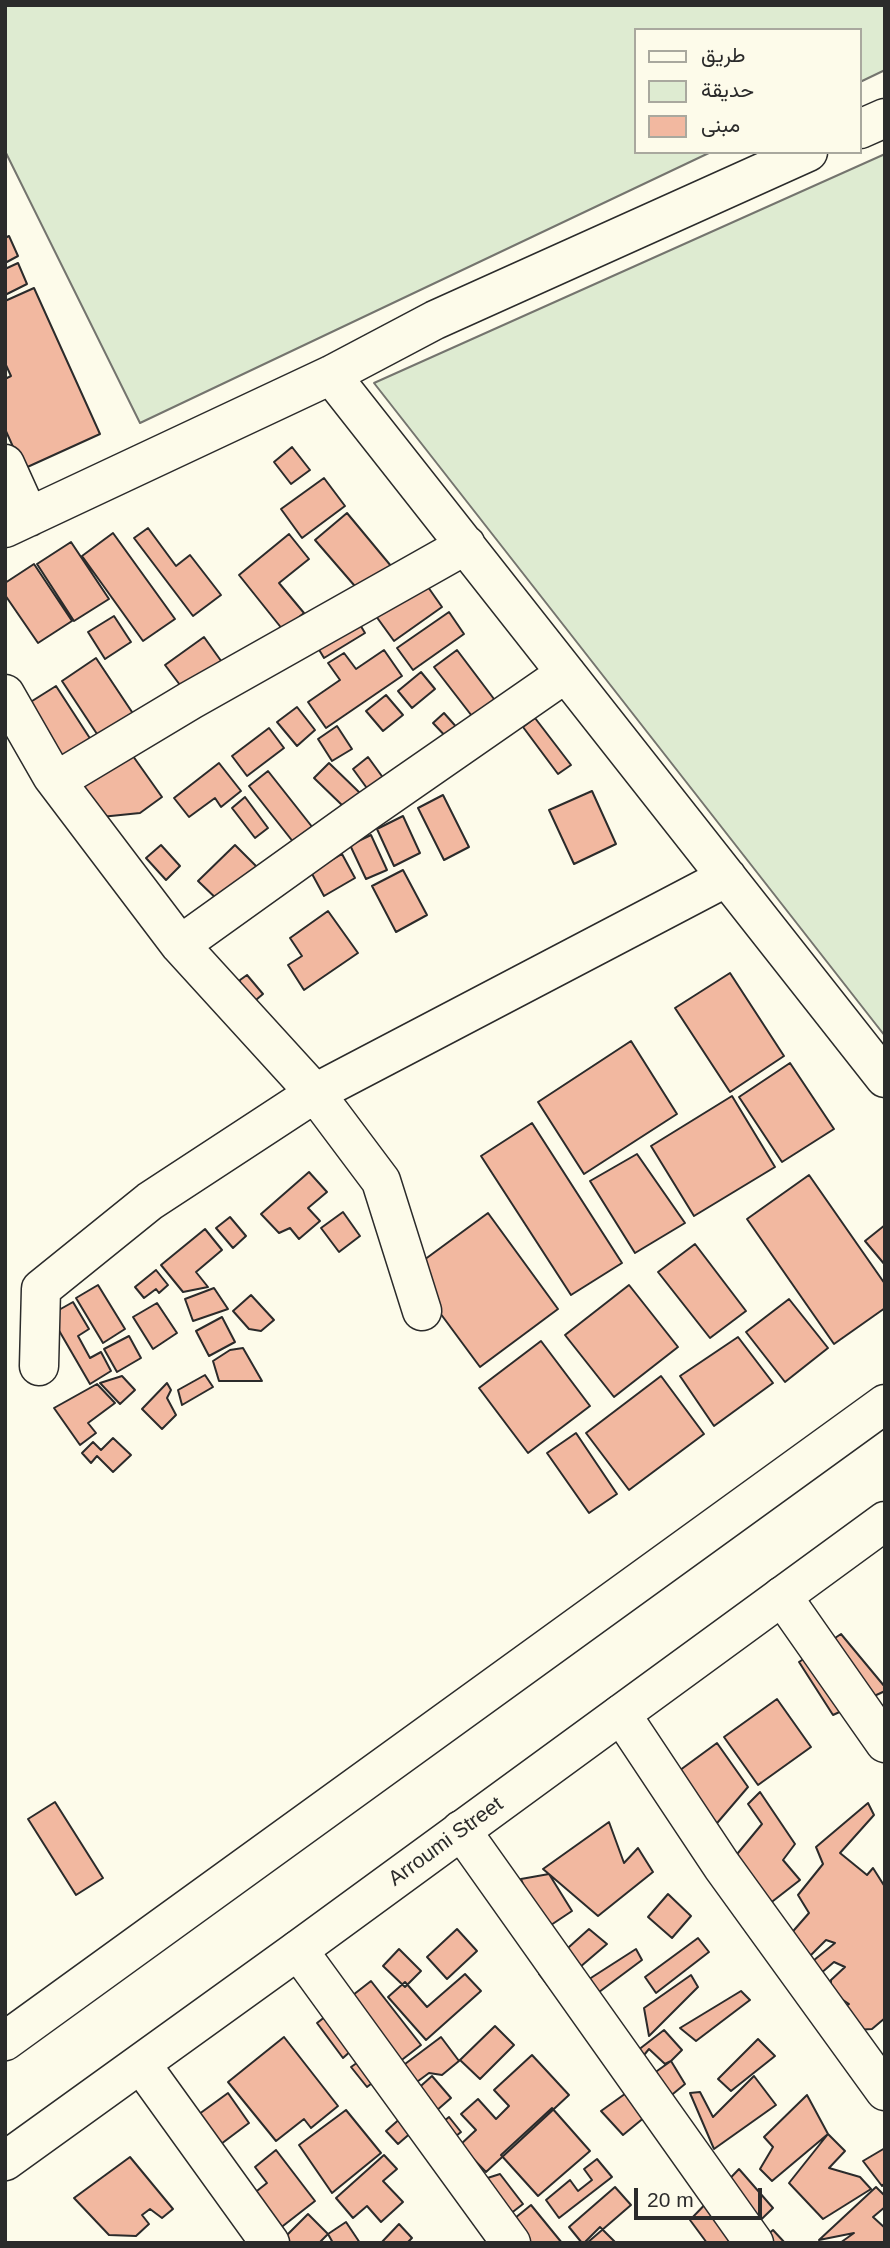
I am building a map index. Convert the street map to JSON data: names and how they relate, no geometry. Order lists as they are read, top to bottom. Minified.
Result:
{"streets":{"street":["Arroumi Street"]},"legend":["طريق","حديقة","مبنى"],"scale_bar":"20 m"}
